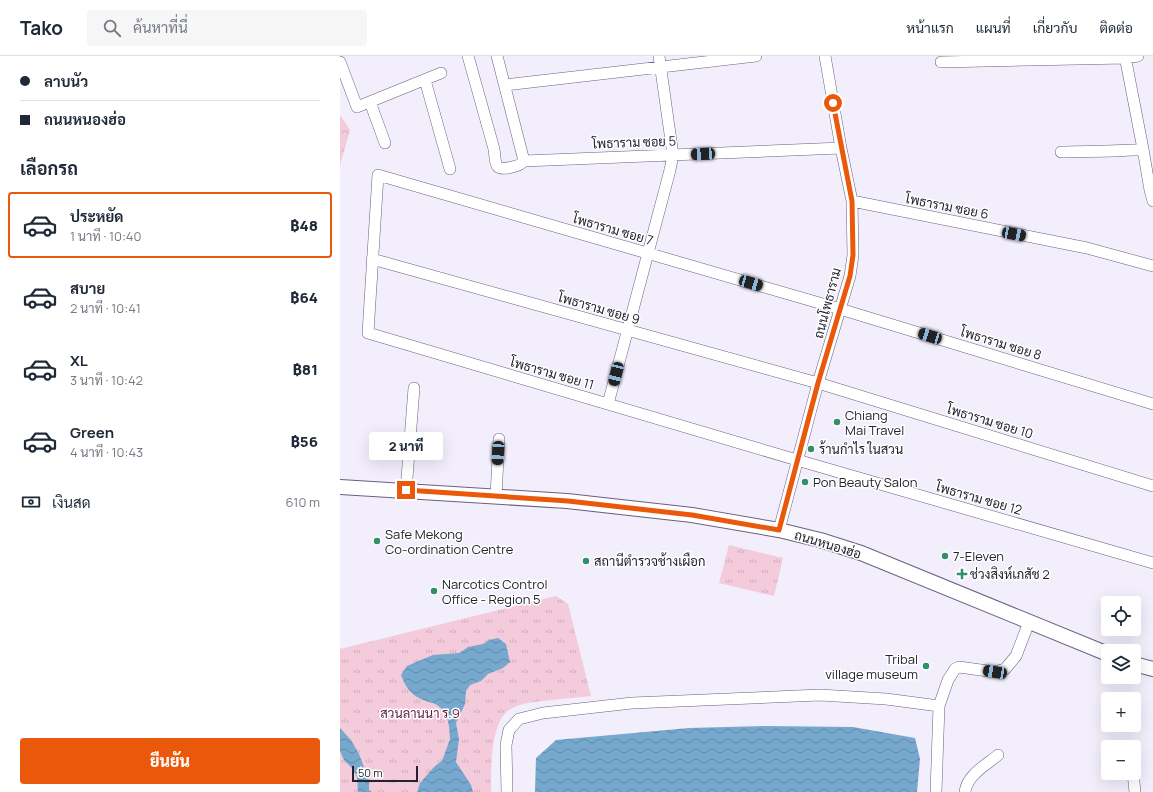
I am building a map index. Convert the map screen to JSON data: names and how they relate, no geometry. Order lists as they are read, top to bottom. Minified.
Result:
{"streets":{"main road":["ถนนหนองฮ่อ"],"street":["โพธาราม ซอย 5","โพธาราม ซอย 6","โพธาราม ซอย 7","ถนนโพธาราม","โพธาราม ซอย 9","โพธาราม ซอย 8","โพธาราม ซอย 11","โพธาราม ซอย 10","โพธาราม ซอย 12"]},"crossings":[["โพธาราม ซอย 5","ถนนโพธาราม"],["โพธาราม ซอย 6","ถนนโพธาราม"],["โพธาราม ซอย 7","ถนนโพธาราม"],["โพธาราม ซอย 7","โพธาราม ซอย 9"],["โพธาราม ซอย 7","โพธาราม ซอย 8"],["โพธาราม ซอย 7","โพธาราม ซอย 11"],["ถนนโพธาราม","โพธาราม ซอย 9"],["ถนนโพธาราม","โพธาราม ซอย 8"],["ถนนโพธาราม","โพธาราม ซอย 11"],["ถนนโพธาราม","โพธาราม ซอย 10"],["ถนนโพธาราม","โพธาราม ซอย 12"],["ถนนโพธาราม","ถนนหนองฮ่อ"],["โพธาราม ซอย 9","โพธาราม ซอย 11"],["โพธาราม ซอย 9","โพธาราม ซอย 10"],["โพธาราม ซอย 11","โพธาราม ซอย 12"]],"parks":["สวนลานนา ร.9"],"places":{"other":["Chiang Mai Travel","ร้านกำไร ในสวน","Pon Beauty Salon","Safe Mekong Co-ordination Centre","7-Eleven","สถานีตำรวจช้างเผือก","Narcotics Control Office - Region 5","Tribal village museum"],"health":["ช่วงสิงห์เภสัช 2"]},"scale_bar":"50 m","page":{"header":"Tako","search":"ค้นหาที่นี่","nav":["หน้าแรก","แผนที่","เกี่ยวกับ","ติดต่อ"],"banner":["ลาบนัว","ถนนหนองฮ่อ"],"heading":"เลือกรถ","list":[{"name":"ประหยัด","note":"1 นาที · 10:40","value":"฿48"},{"name":"สบาย","note":"2 นาที · 10:41","value":"฿64"},{"name":"XL","note":"3 นาที · 10:42","value":"฿81"},{"name":"Green","note":"4 นาที · 10:43","value":"฿56"}],"bubble":"2 นาที","pay":["เงินสด","610 m"],"map_buttons":["+","−"],"buttons":"ยืนยัน","scale":"50 m"}}
